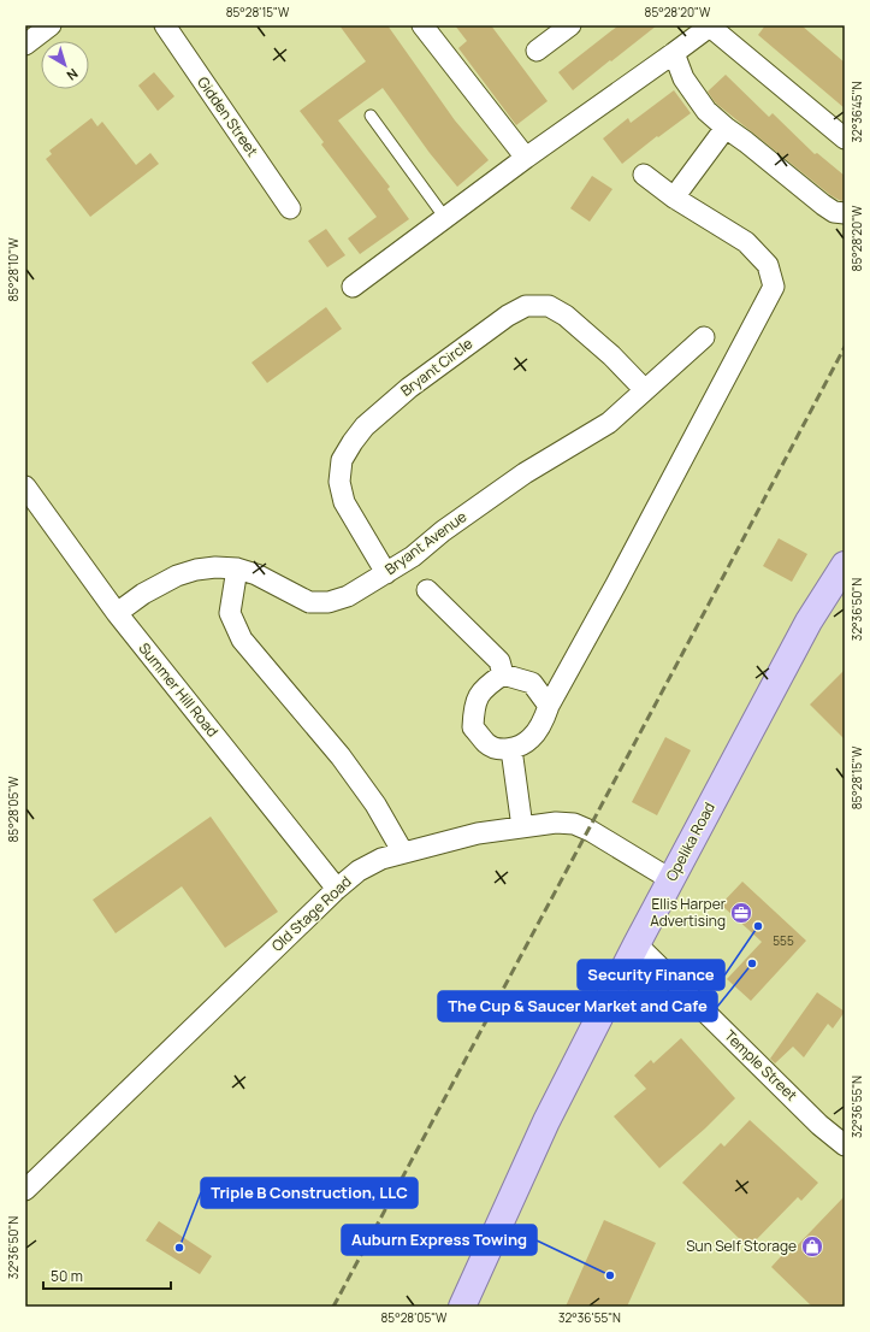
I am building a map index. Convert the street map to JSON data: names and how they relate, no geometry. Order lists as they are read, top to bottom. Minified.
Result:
{"streets":{"main road":["Opelika Road"],"street":["Gidden Street","Bryant Circle","Bryant Avenue","Summer Hill Road","Old Stage Road","Temple Street"]},"crossings":[["Bryant Circle","Bryant Avenue"],["Bryant Avenue","Summer Hill Road"],["Summer Hill Road","Old Stage Road"],["Opelika Road","Old Stage Road"],["Opelika Road","Temple Street"]],"places":{"office":["Ellis Harper Advertising"],"other":["Security Finance","The Cup & Saucer Market and Cafe","Triple B Construction, LLC","Auburn Express Towing"],"shop":["Sun Self Storage"]},"house_numbers":["555"],"scale_bar":"50 m","north":"bottom right","coordinates":["85°28'15\"W","85°28'20\"W","32°36'45\"N","85°28'10\"W","32°36'50\"N","85°28'05\"W","32°36'55\"N"]}
